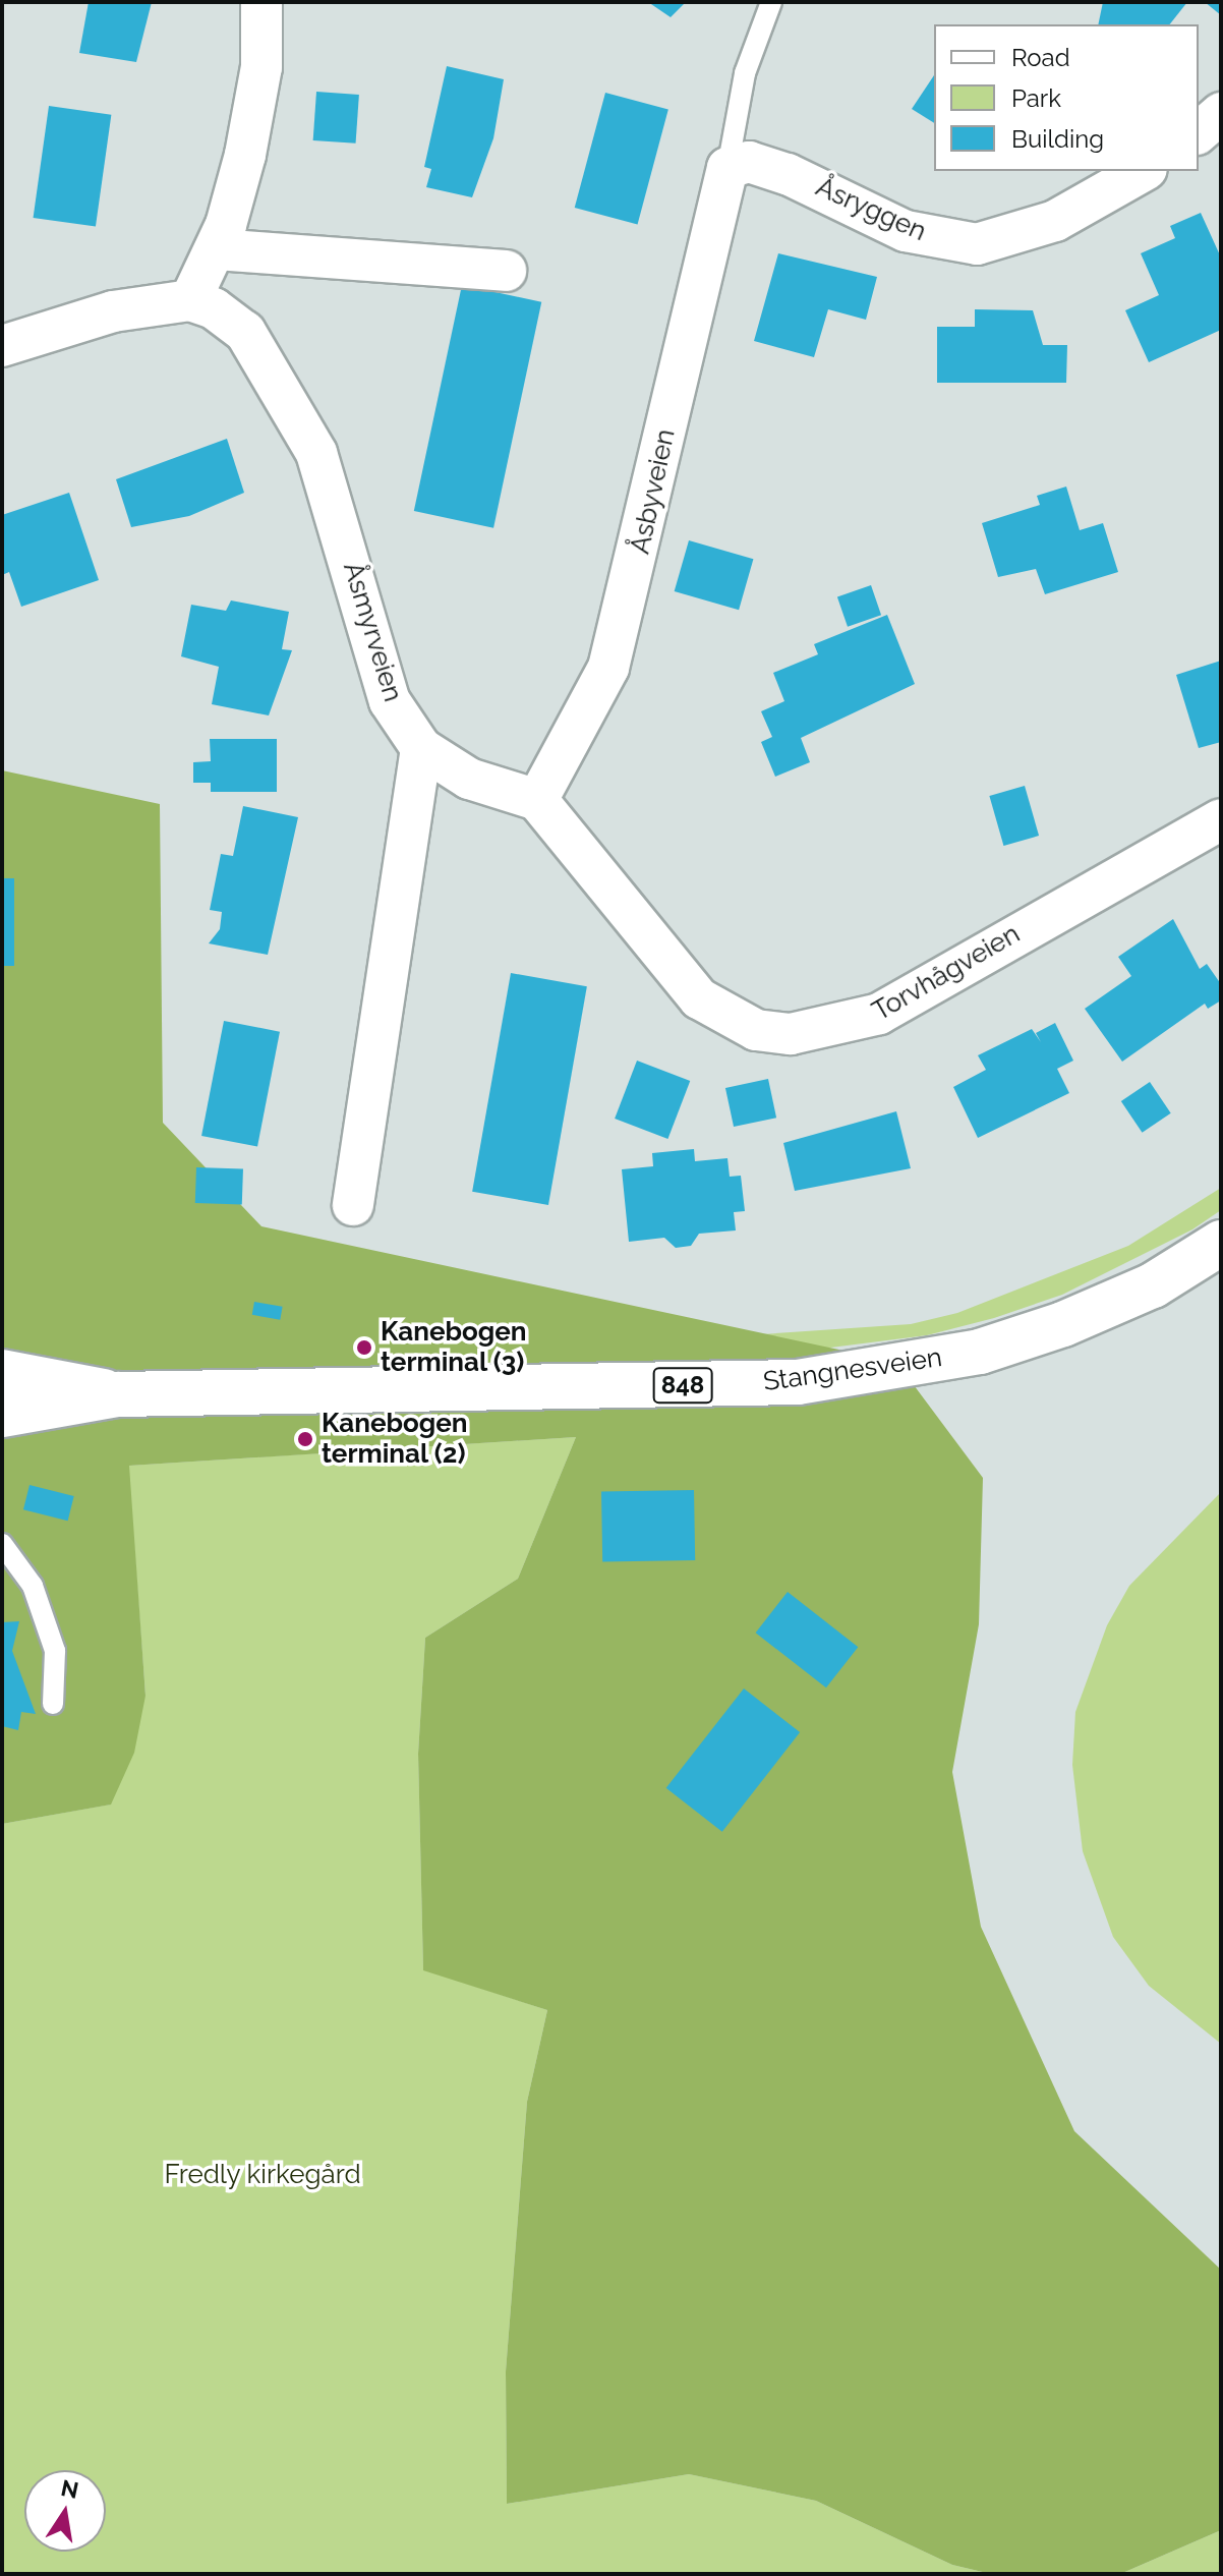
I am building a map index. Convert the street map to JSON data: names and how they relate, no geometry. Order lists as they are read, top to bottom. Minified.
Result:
{"streets":{"main road":["Stangnesveien","848"],"street":["Åsryggen","Åsbyveien","Åsmyrveien","Torvhågveien"]},"crossings":[["Åsryggen","Åsbyveien"],["Åsbyveien","Torvhågveien"]],"parks":["Fredly kirkegård"],"places":["Kanebogen terminal (3)","Kanebogen terminal (2)"],"legend":["Road","Park","Building"],"north":"top"}
